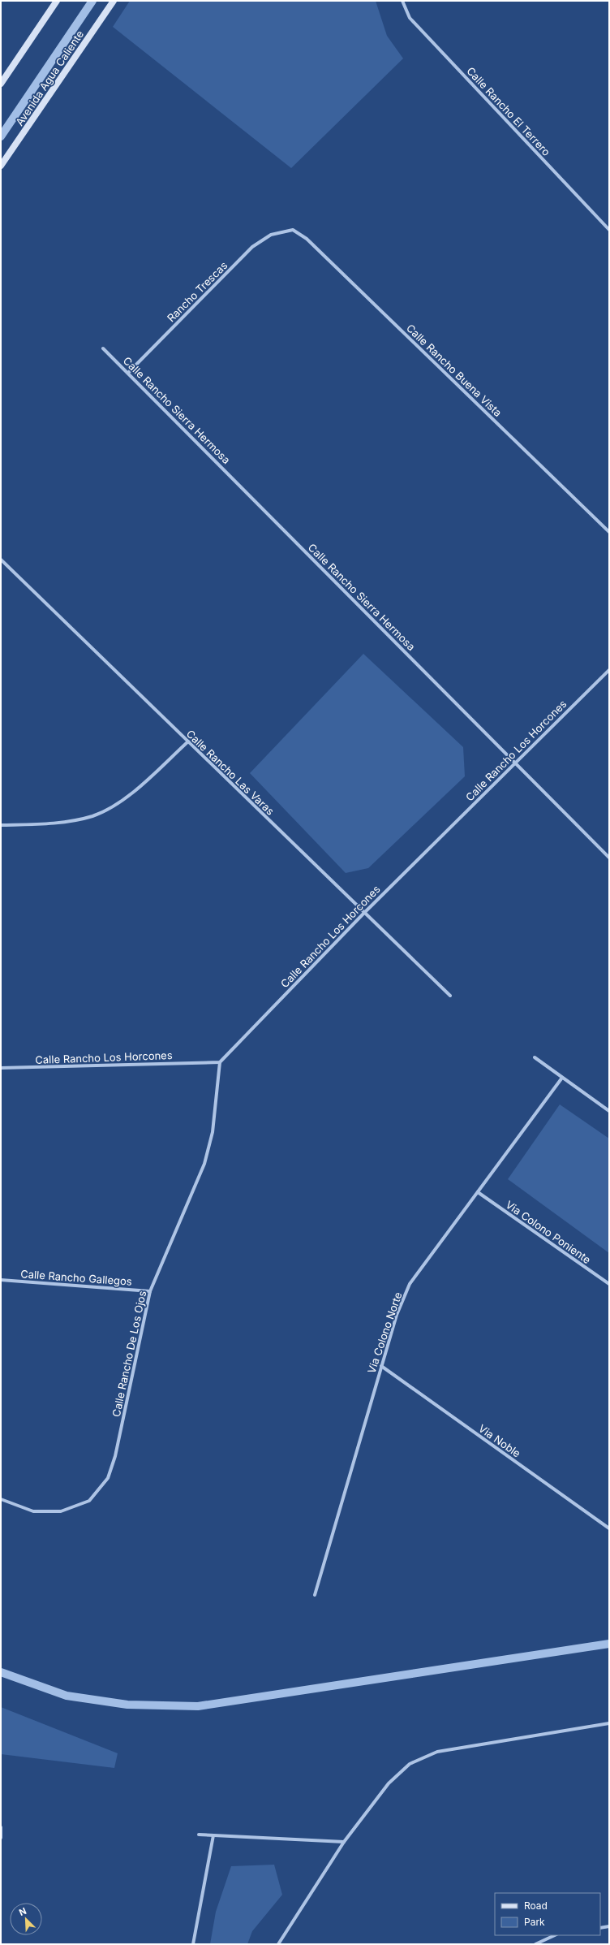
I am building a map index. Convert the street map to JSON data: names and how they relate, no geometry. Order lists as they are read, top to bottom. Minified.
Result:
{"streets":{"street":["Avenida Agua Caliente","Calle Rancho El Terrero","Rancho Trescas","Calle Rancho Buena Vista","Calle Rancho Sierra Hermosa","Calle Rancho Los Horcones","Calle Rancho Las Varas","Via Colono Poniente","Calle Rancho Gallegos","Via Colono Norte","Calle Rancho De Los Ojos","Via Noble"]},"crossings":[["Rancho Trescas","Calle Rancho Buena Vista"],["Rancho Trescas","Calle Rancho Sierra Hermosa"],["Calle Rancho Sierra Hermosa","Calle Rancho Los Horcones"],["Calle Rancho Los Horcones","Calle Rancho Las Varas"],["Calle Rancho Los Horcones","Calle Rancho De Los Ojos"],["Via Colono Poniente","Via Colono Norte"],["Calle Rancho Gallegos","Calle Rancho De Los Ojos"],["Via Colono Norte","Via Noble"]],"legend":["Road","Park"],"north":"top left"}
